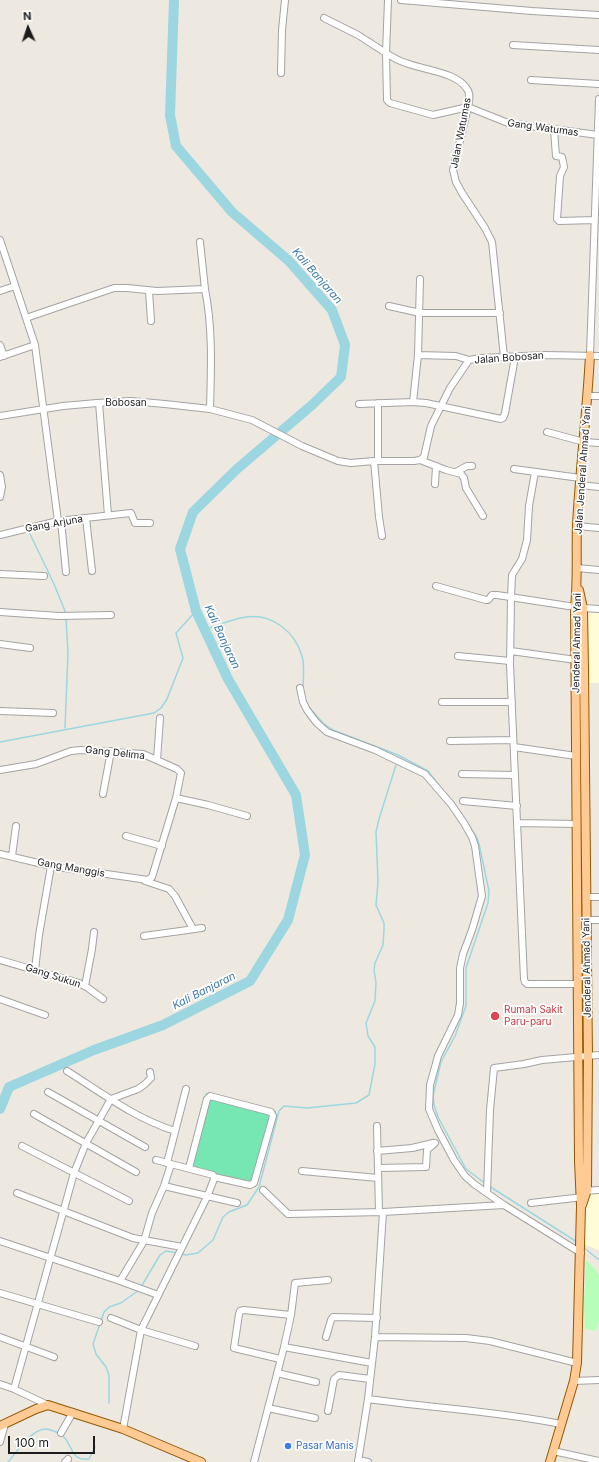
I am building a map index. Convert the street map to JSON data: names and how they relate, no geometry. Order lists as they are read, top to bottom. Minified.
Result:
{"streets":{"main road":["Jalan Jenderal Ahmad Yani","Jenderal Ahmad Yani"],"street":["Gang Watumas","Jalan Watumas","Jalan Bobosan","Bobosan","Gang Arjuna","Gang Delima","Gang Manggis","Gang Sukun"]},"crossings":[["Gang Watumas","Jalan Watumas"],["Jalan Watumas","Jalan Bobosan"],["Jalan Bobosan","Jalan Jenderal Ahmad Yani"],["Jalan Jenderal Ahmad Yani","Jenderal Ahmad Yani"],["Gang Delima","Gang Manggis"]],"water":["Kali Banjaran"],"places":["Rumah Sakit Paru-paru","Pasar Manis"],"scale_bar":"100 m","north":"top"}
